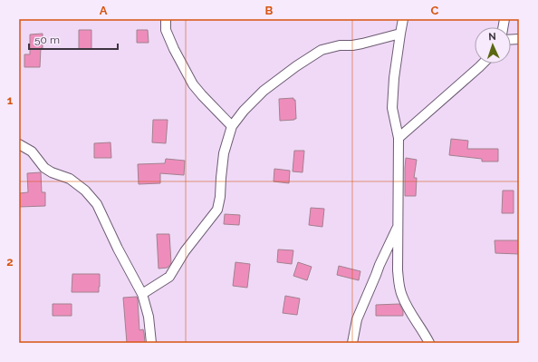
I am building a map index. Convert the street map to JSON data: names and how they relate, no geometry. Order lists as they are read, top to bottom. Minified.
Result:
{"scale_bar":"50 m","north":"top","grid":{"columns":["A","B","C"],"rows":["1","2"]}}
